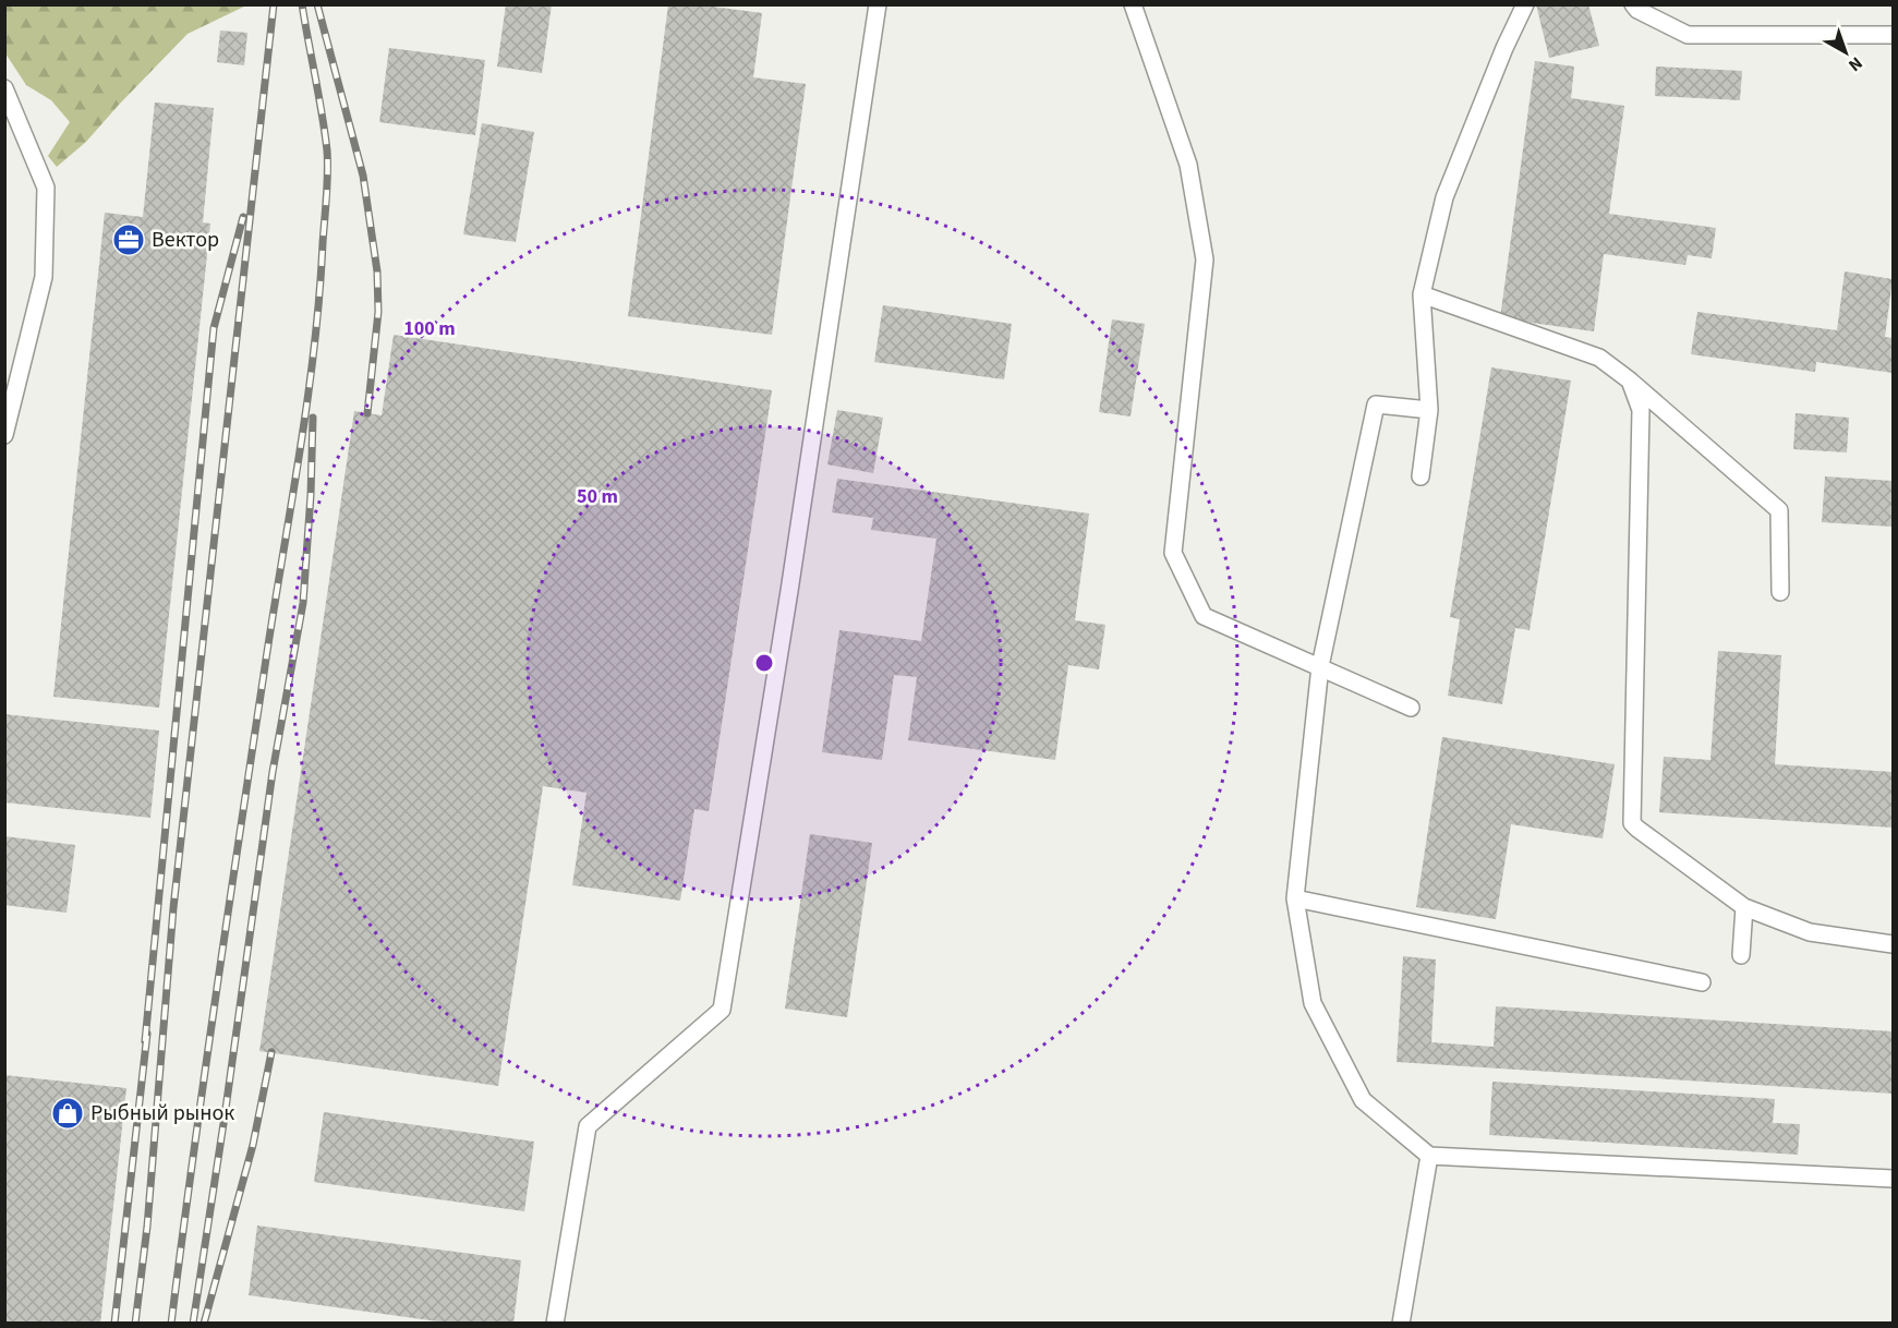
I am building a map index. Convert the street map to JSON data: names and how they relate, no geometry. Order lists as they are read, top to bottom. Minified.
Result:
{"places":{"office":["Вектор"],"shop":["Рыбный рынок"]},"north":"bottom right","rings":["100 m","50 m"]}
